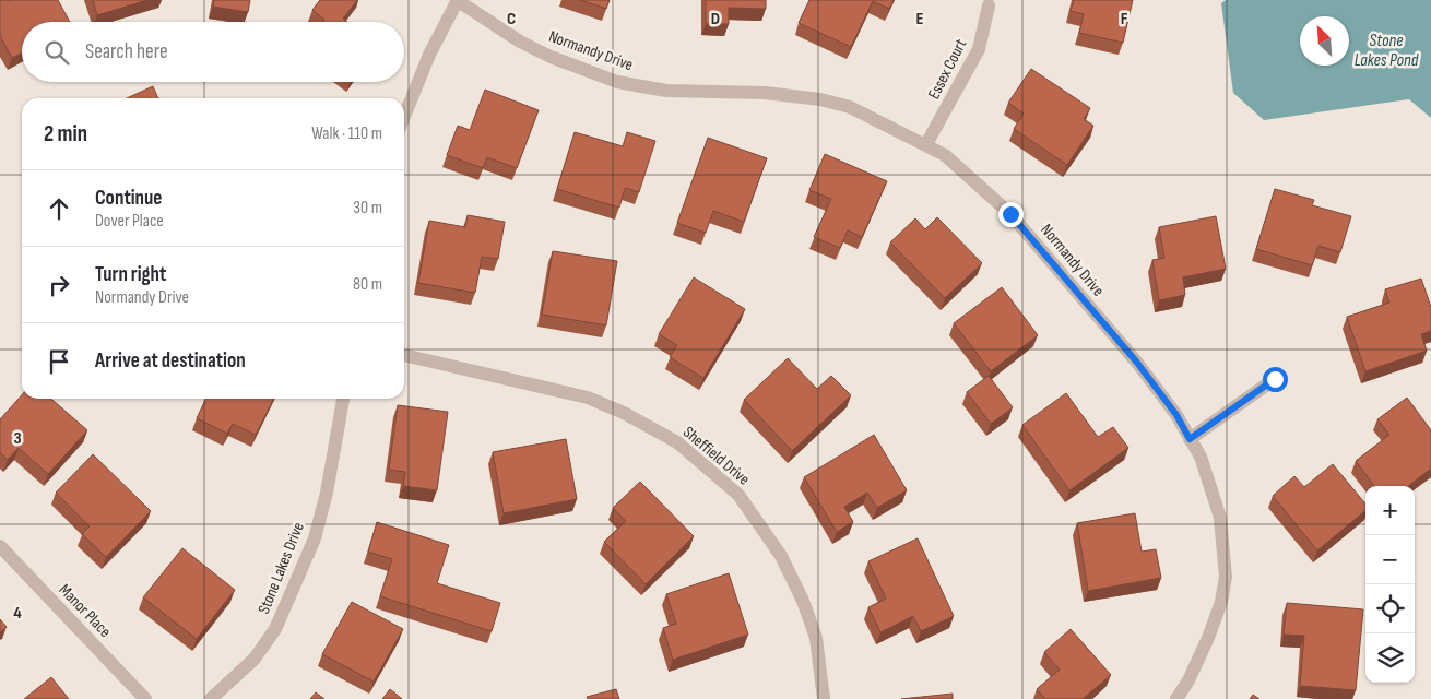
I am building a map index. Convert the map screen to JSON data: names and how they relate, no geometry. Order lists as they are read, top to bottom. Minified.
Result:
{"streets":{"street":["Normandy Drive","Essex Court","Sheffield Drive","Stone Lakes Drive","Manor Place"]},"crossings":[["Normandy Drive","Essex Court"]],"water":["Stone Lakes Pond"],"north":"top left","page":{"search":"Search here","heading":["2 min","Walk · 110 m"],"list":[["Continue","Dover Place","30 m"],["Turn right","Normandy Drive","80 m"],"Arrive at destination"],"map_buttons":["+","−"]},"grid":{"columns":["C","D","E","F"],"rows":["3","4"]}}
